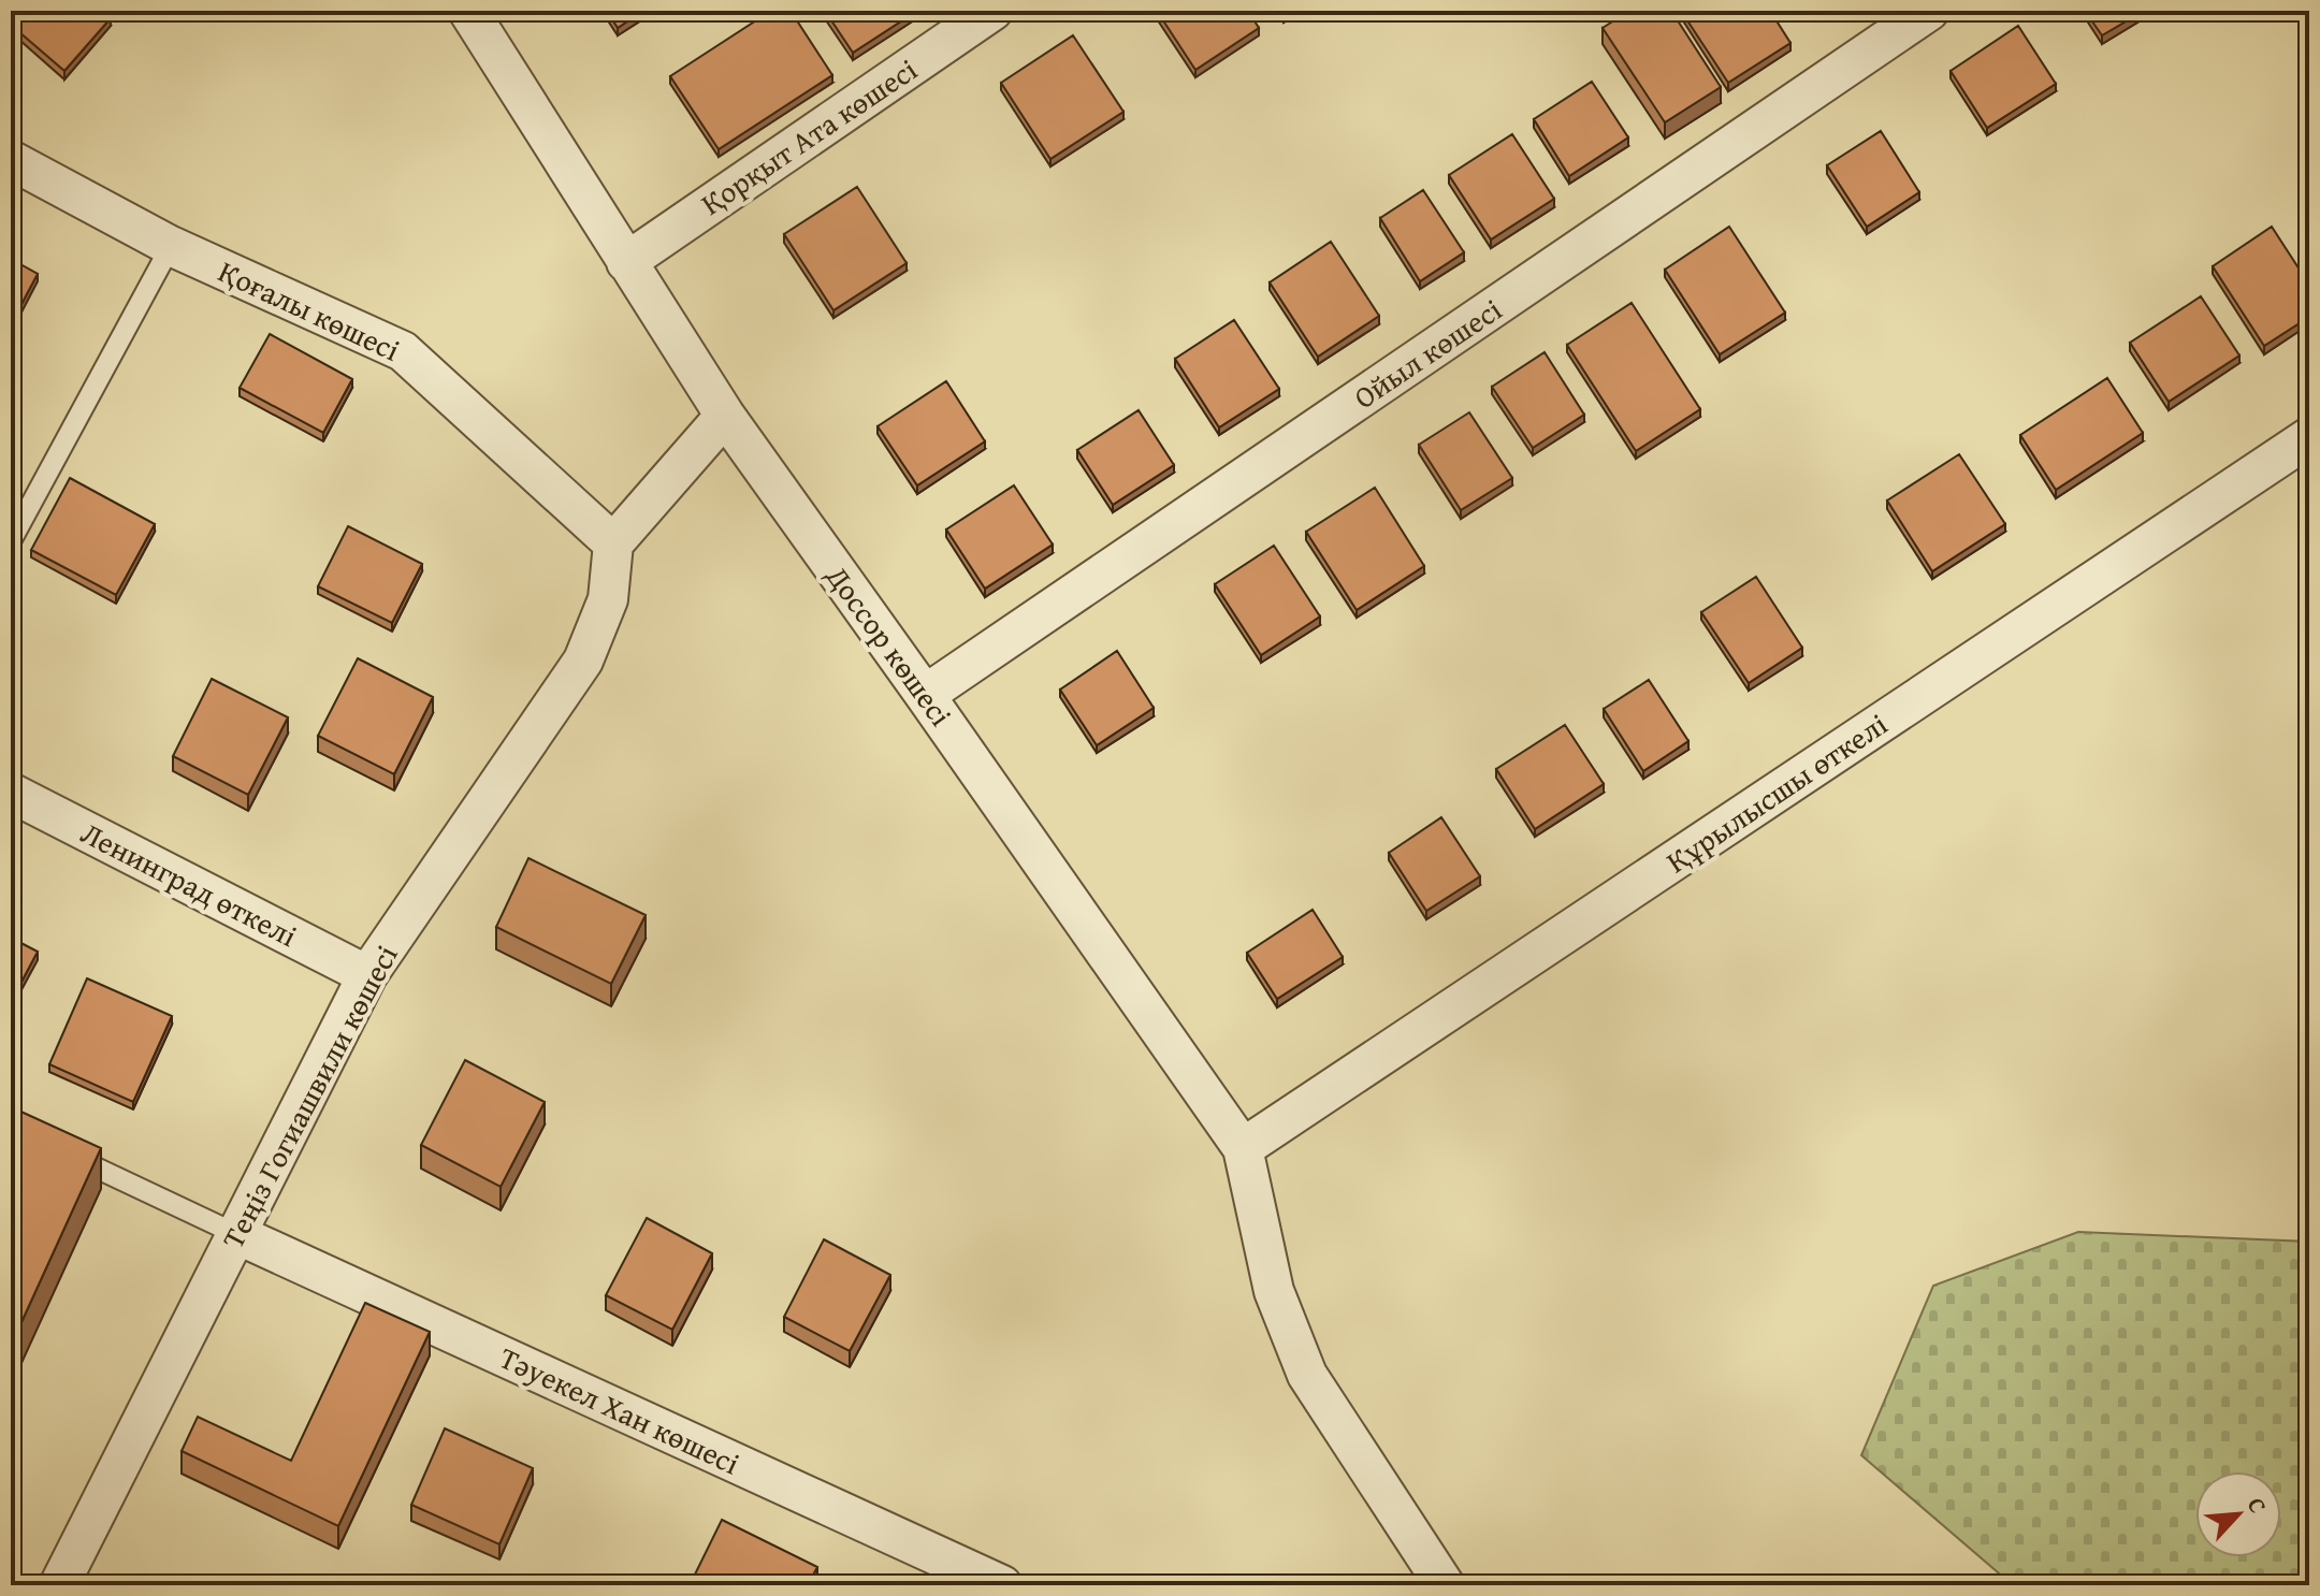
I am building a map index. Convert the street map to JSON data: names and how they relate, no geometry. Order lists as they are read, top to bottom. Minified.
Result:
{"streets":{"street":["Қорқыт Ата көшесi","Қоғалы көшесі","Ойыл көшесі","Доссор көшесі","Құрылысшы өткелі","Ленинград өткелі","Теңіз Гогиашвили көшесі","Тәуекел Хан көшесі"]},"crossings":[["Қорқыт Ата көшесi","Доссор көшесі"],["Қоғалы көшесі","Теңіз Гогиашвили көшесі"],["Ойыл көшесі","Доссор көшесі"],["Доссор көшесі","Құрылысшы өткелі"],["Ленинград өткелі","Теңіз Гогиашвили көшесі"],["Теңіз Гогиашвили көшесі","Тәуекел Хан көшесі"]],"north":"top right"}
